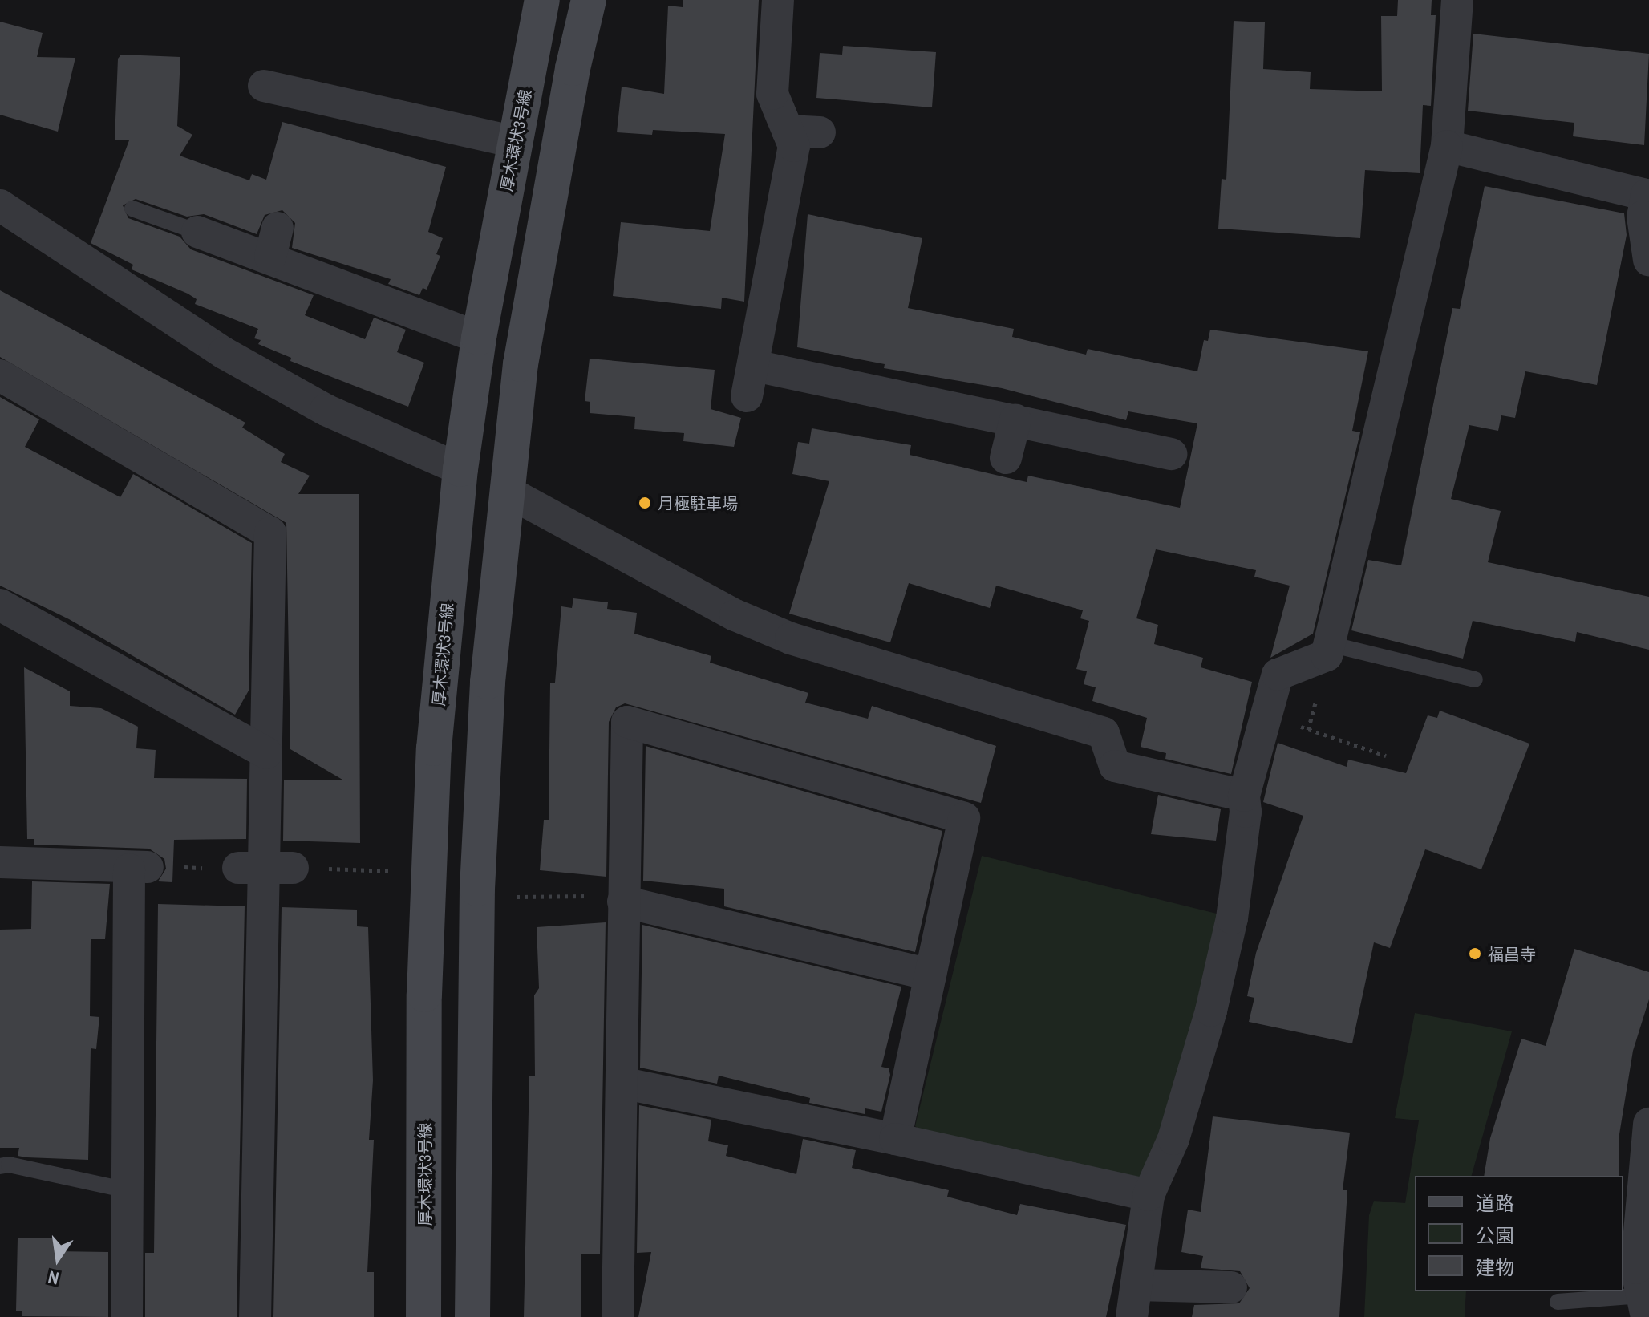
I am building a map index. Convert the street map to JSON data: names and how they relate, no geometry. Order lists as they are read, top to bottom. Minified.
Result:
{"streets":{"street":["厚木環状3号線"]},"places":["月極駐車場","福昌寺"],"legend":["道路","公園","建物"],"north":"bottom"}
